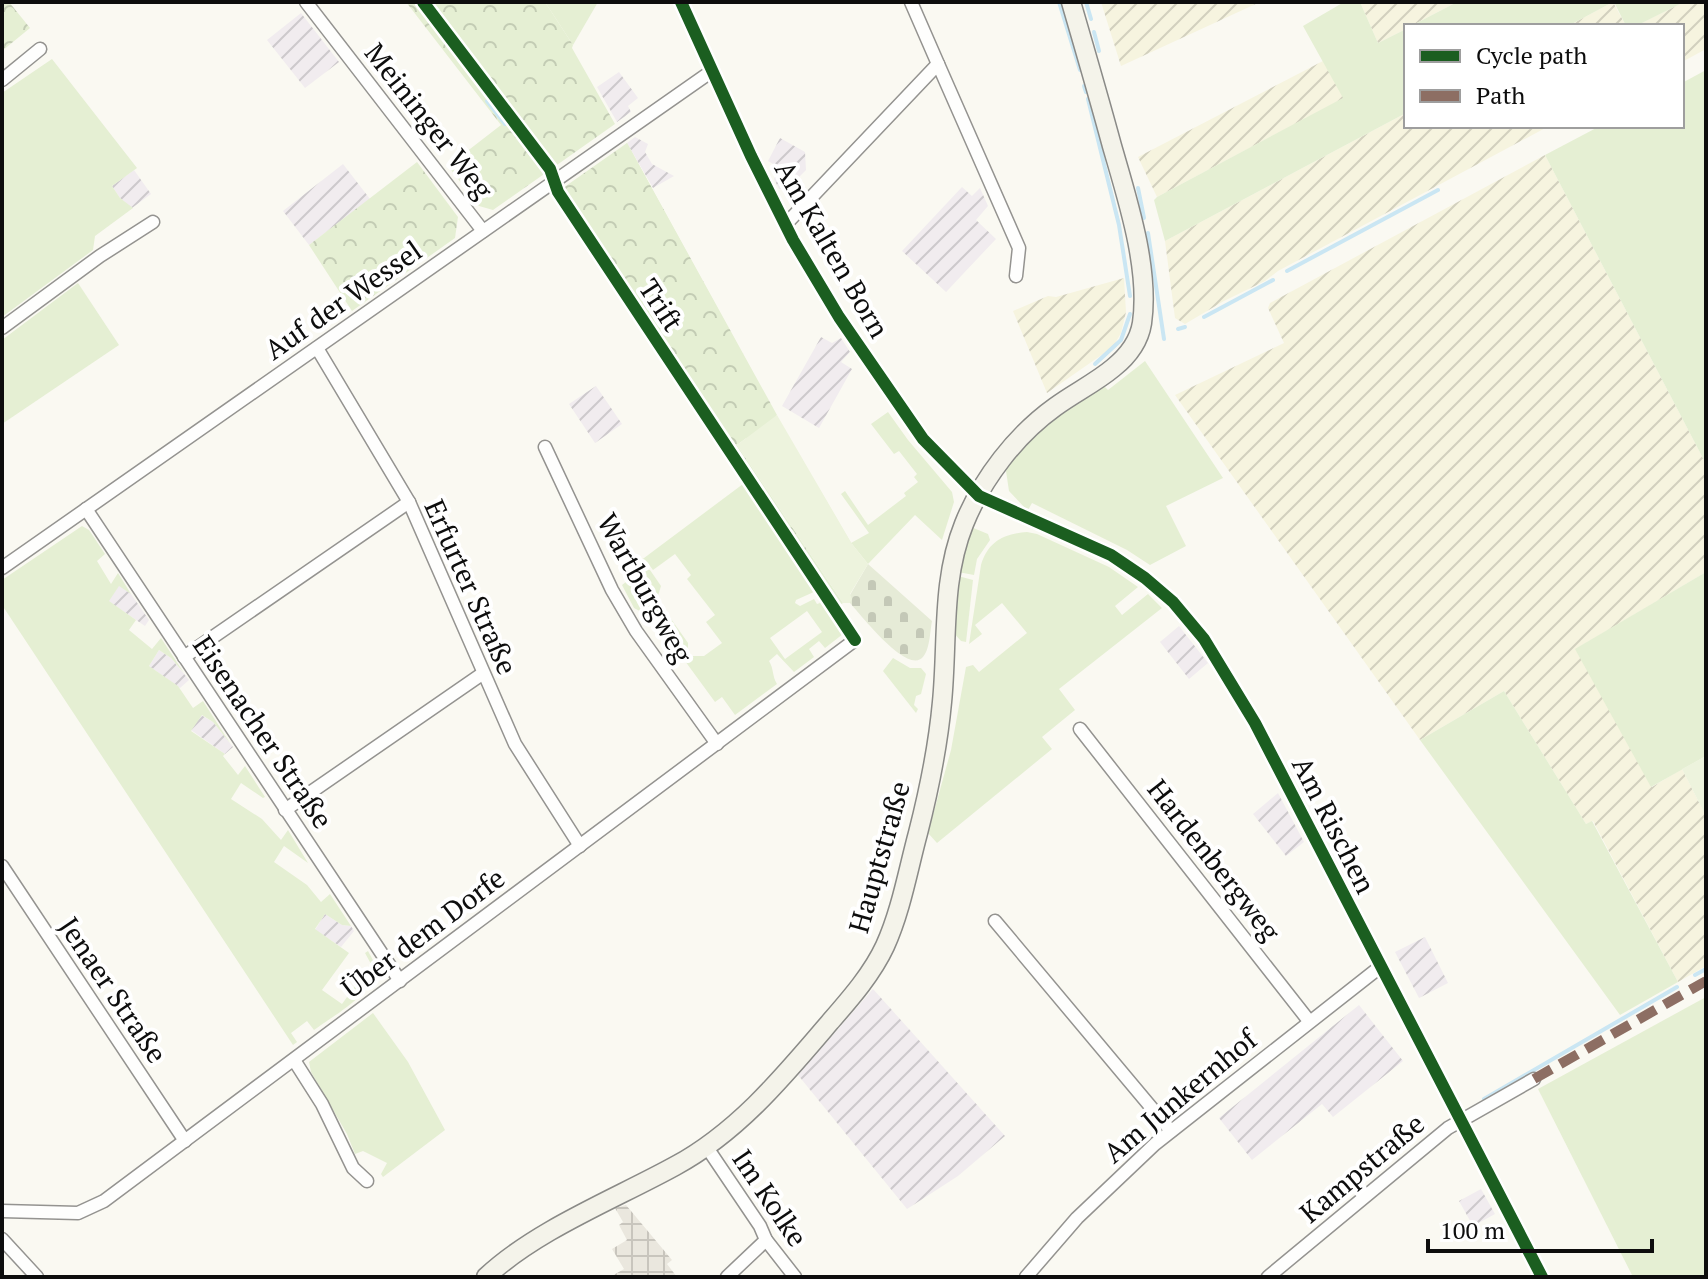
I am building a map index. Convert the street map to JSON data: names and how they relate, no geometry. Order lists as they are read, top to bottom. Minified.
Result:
{"streets":{"main road":["Hauptstraße"],"street":["Meininger Weg","Am Kalten Born","Auf der Wessel","Erfurter Straße","Wartburgweg","Eisenacher Straße","Am Rischen","Hardenbergweg","Über dem Dorfe","Jenaer Straße","Am Junkernhof","Kampstraße","Im Kolke"],"cycle path":["Trift"]},"crossings":[["Meininger Weg","Auf der Wessel"],["Am Kalten Born","Auf der Wessel"],["Am Kalten Born","Am Rischen"],["Am Kalten Born","Hauptstraße"],["Auf der Wessel","Erfurter Straße"],["Auf der Wessel","Eisenacher Straße"],["Erfurter Straße","Über dem Dorfe"],["Wartburgweg","Über dem Dorfe"],["Eisenacher Straße","Über dem Dorfe"],["Am Rischen","Hauptstraße"],["Am Rischen","Am Junkernhof"],["Am Rischen","Kampstraße"],["Hauptstraße","Im Kolke"],["Hardenbergweg","Am Junkernhof"],["Über dem Dorfe","Jenaer Straße"]],"legend":["Cycle path","Path"],"scale_bar":"100 m"}
